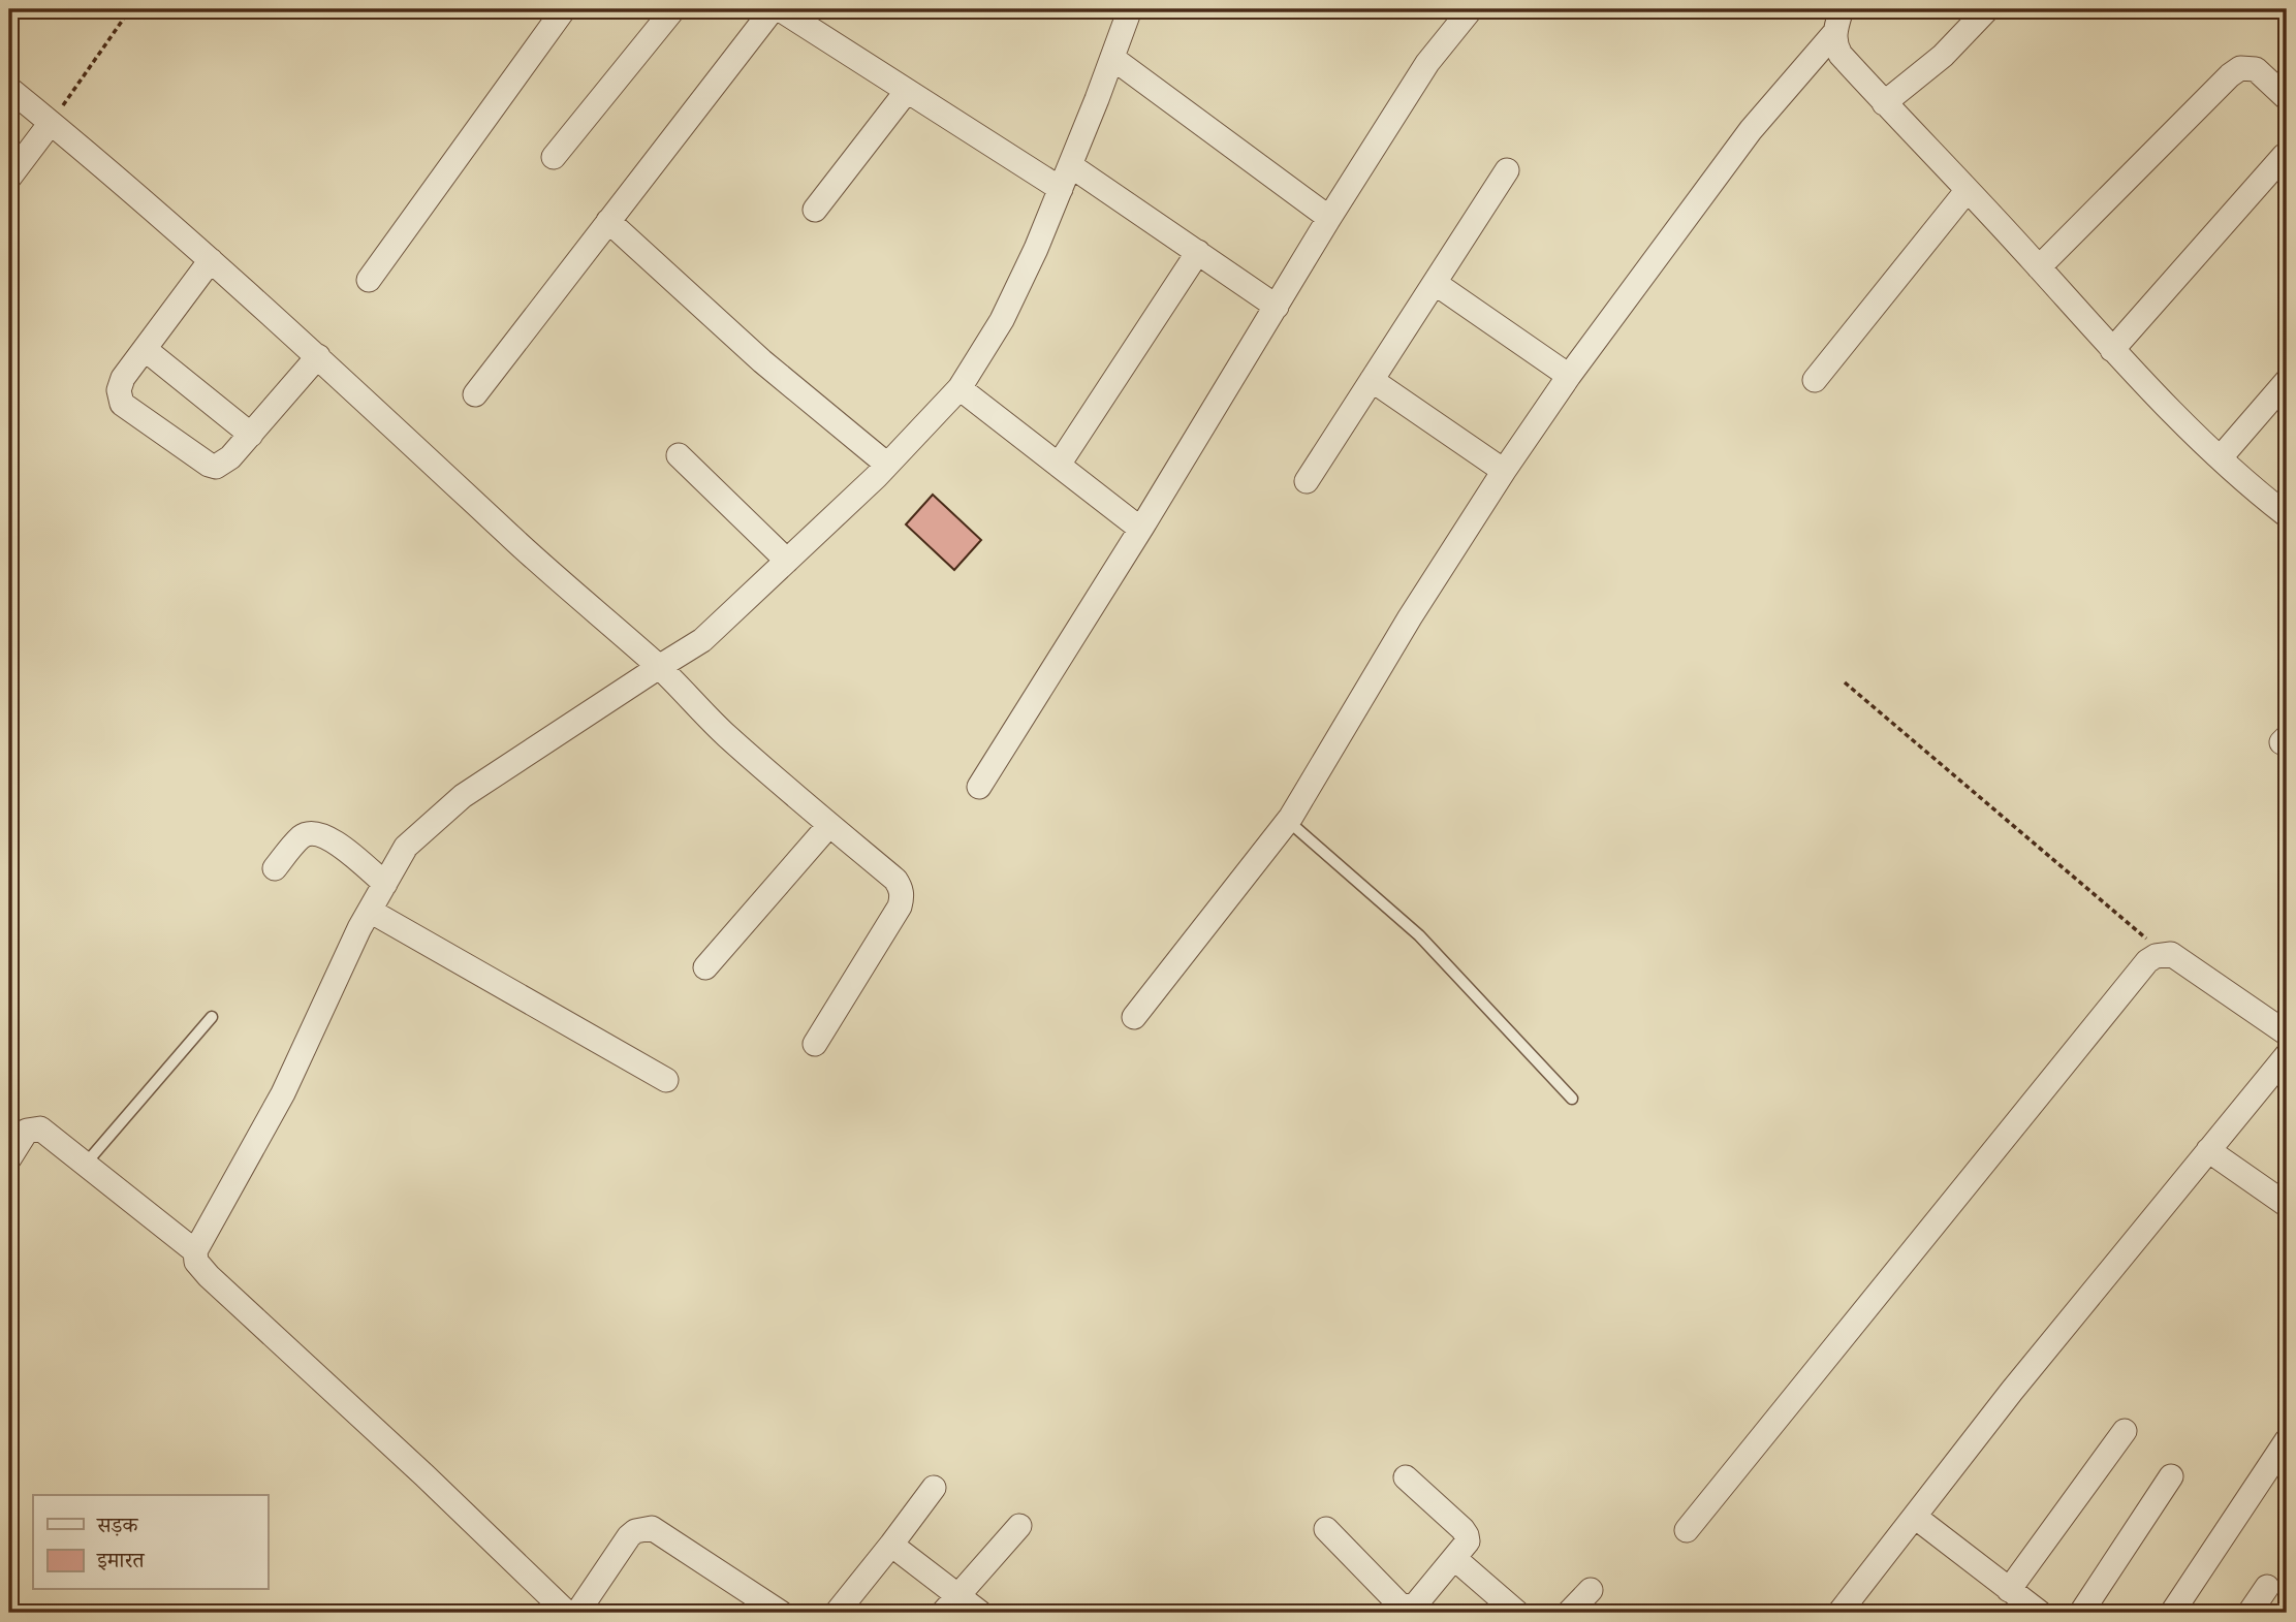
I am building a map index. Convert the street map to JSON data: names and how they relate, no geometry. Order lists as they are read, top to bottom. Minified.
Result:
{"legend":["सड़क","इमारत"]}
